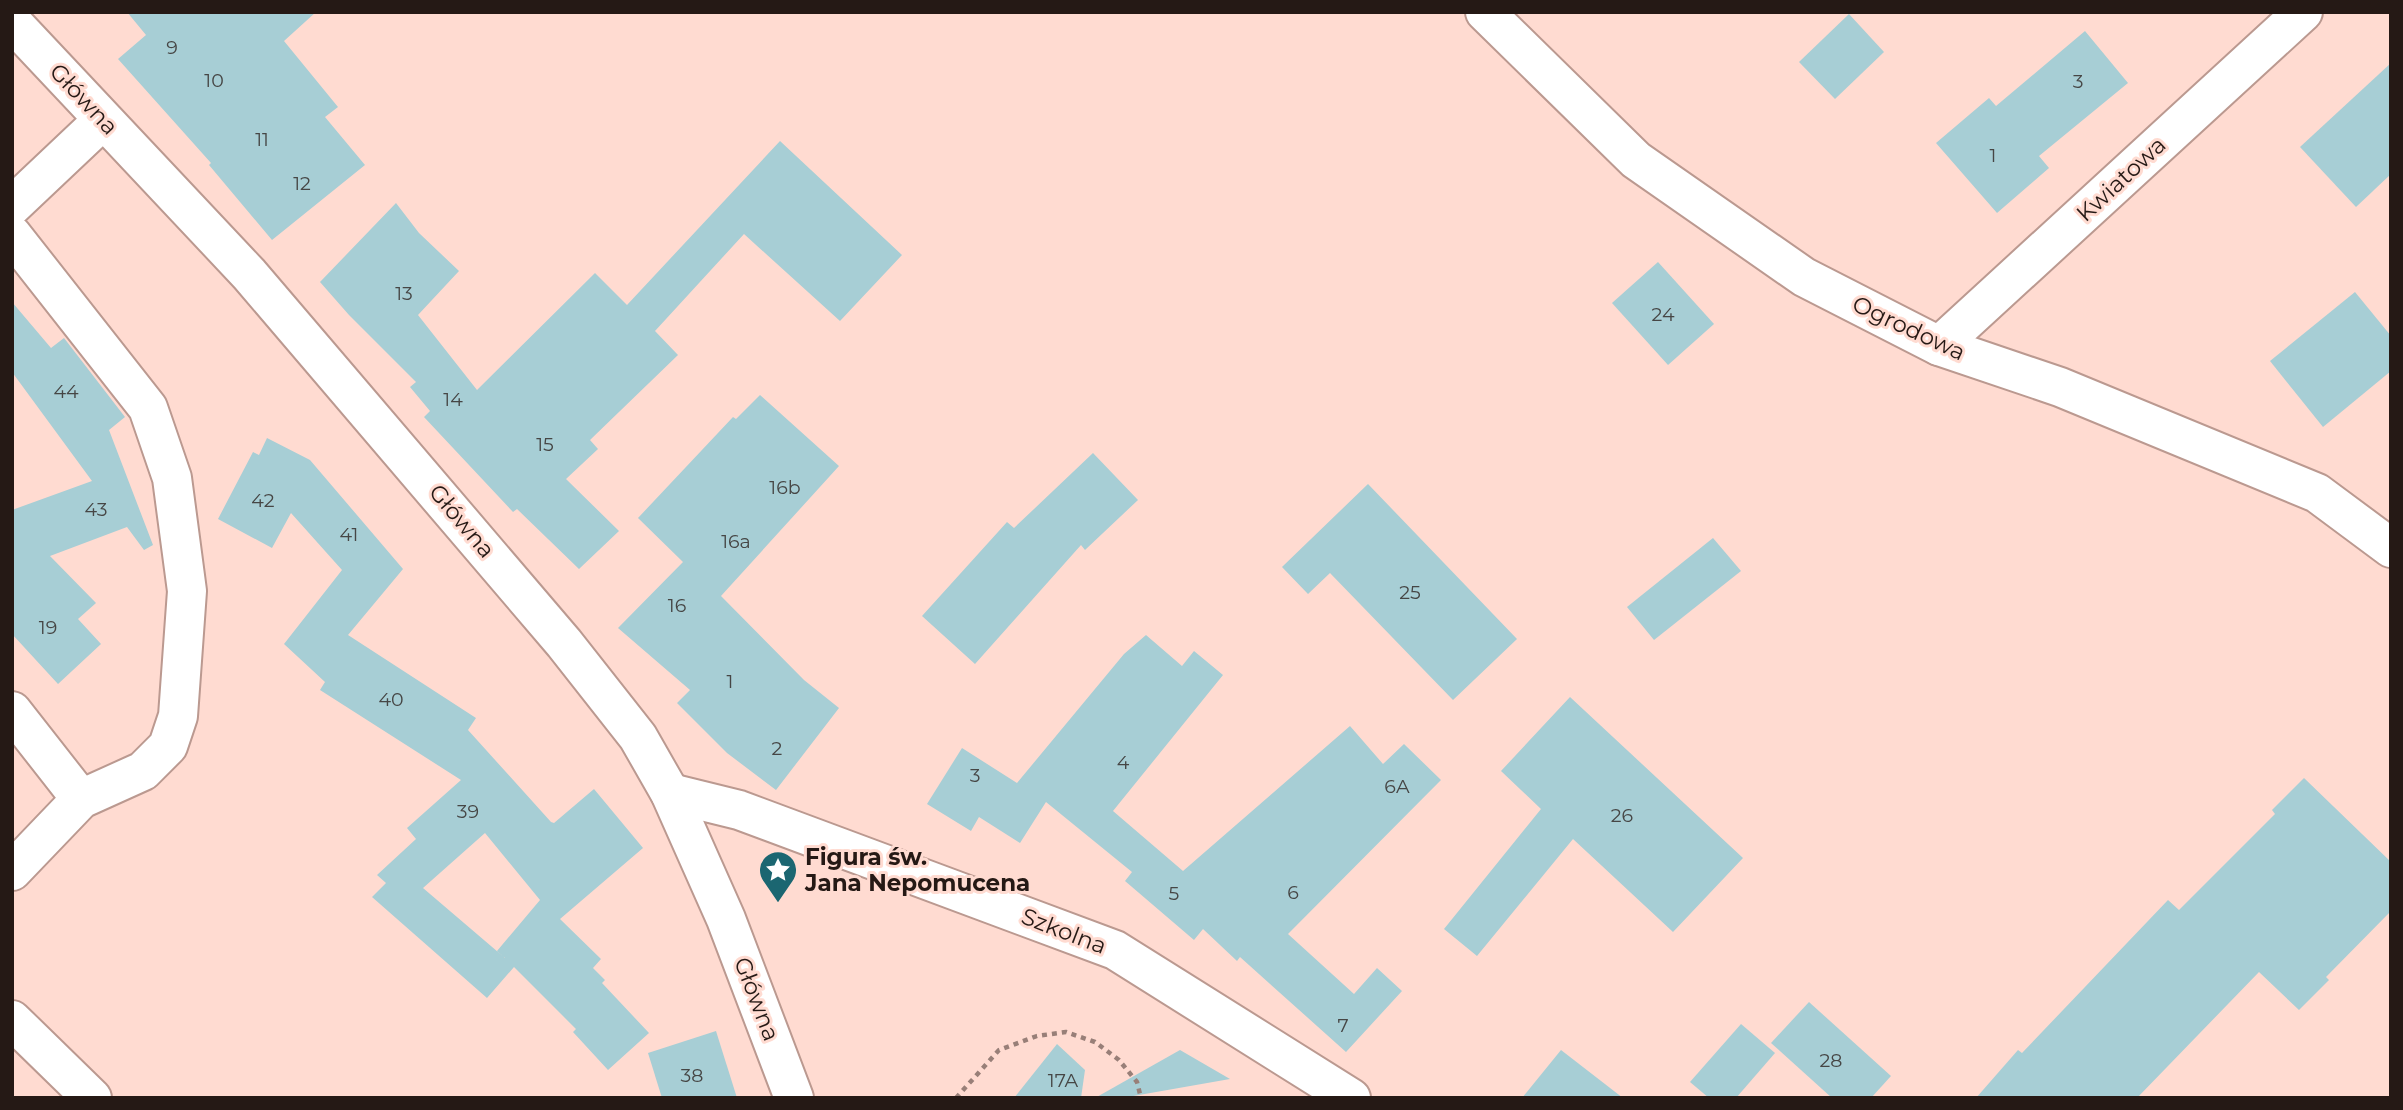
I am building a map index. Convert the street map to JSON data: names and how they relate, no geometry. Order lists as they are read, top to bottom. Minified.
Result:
{"streets":{"street":["Główna","Kwiatowa","Ogrodowa","Szkolna"]},"crossings":[["Główna","Szkolna"],["Kwiatowa","Ogrodowa"]],"places":{"place":["Figura św. Jana Nepomucena"]},"house_numbers":["9","10","3","11","1","12","13","24","44","14","15","16b","42","43","41","16a","25","16","19","1","40","2","4","3","6A","39","26","6","5","7","28","38","17A"]}
